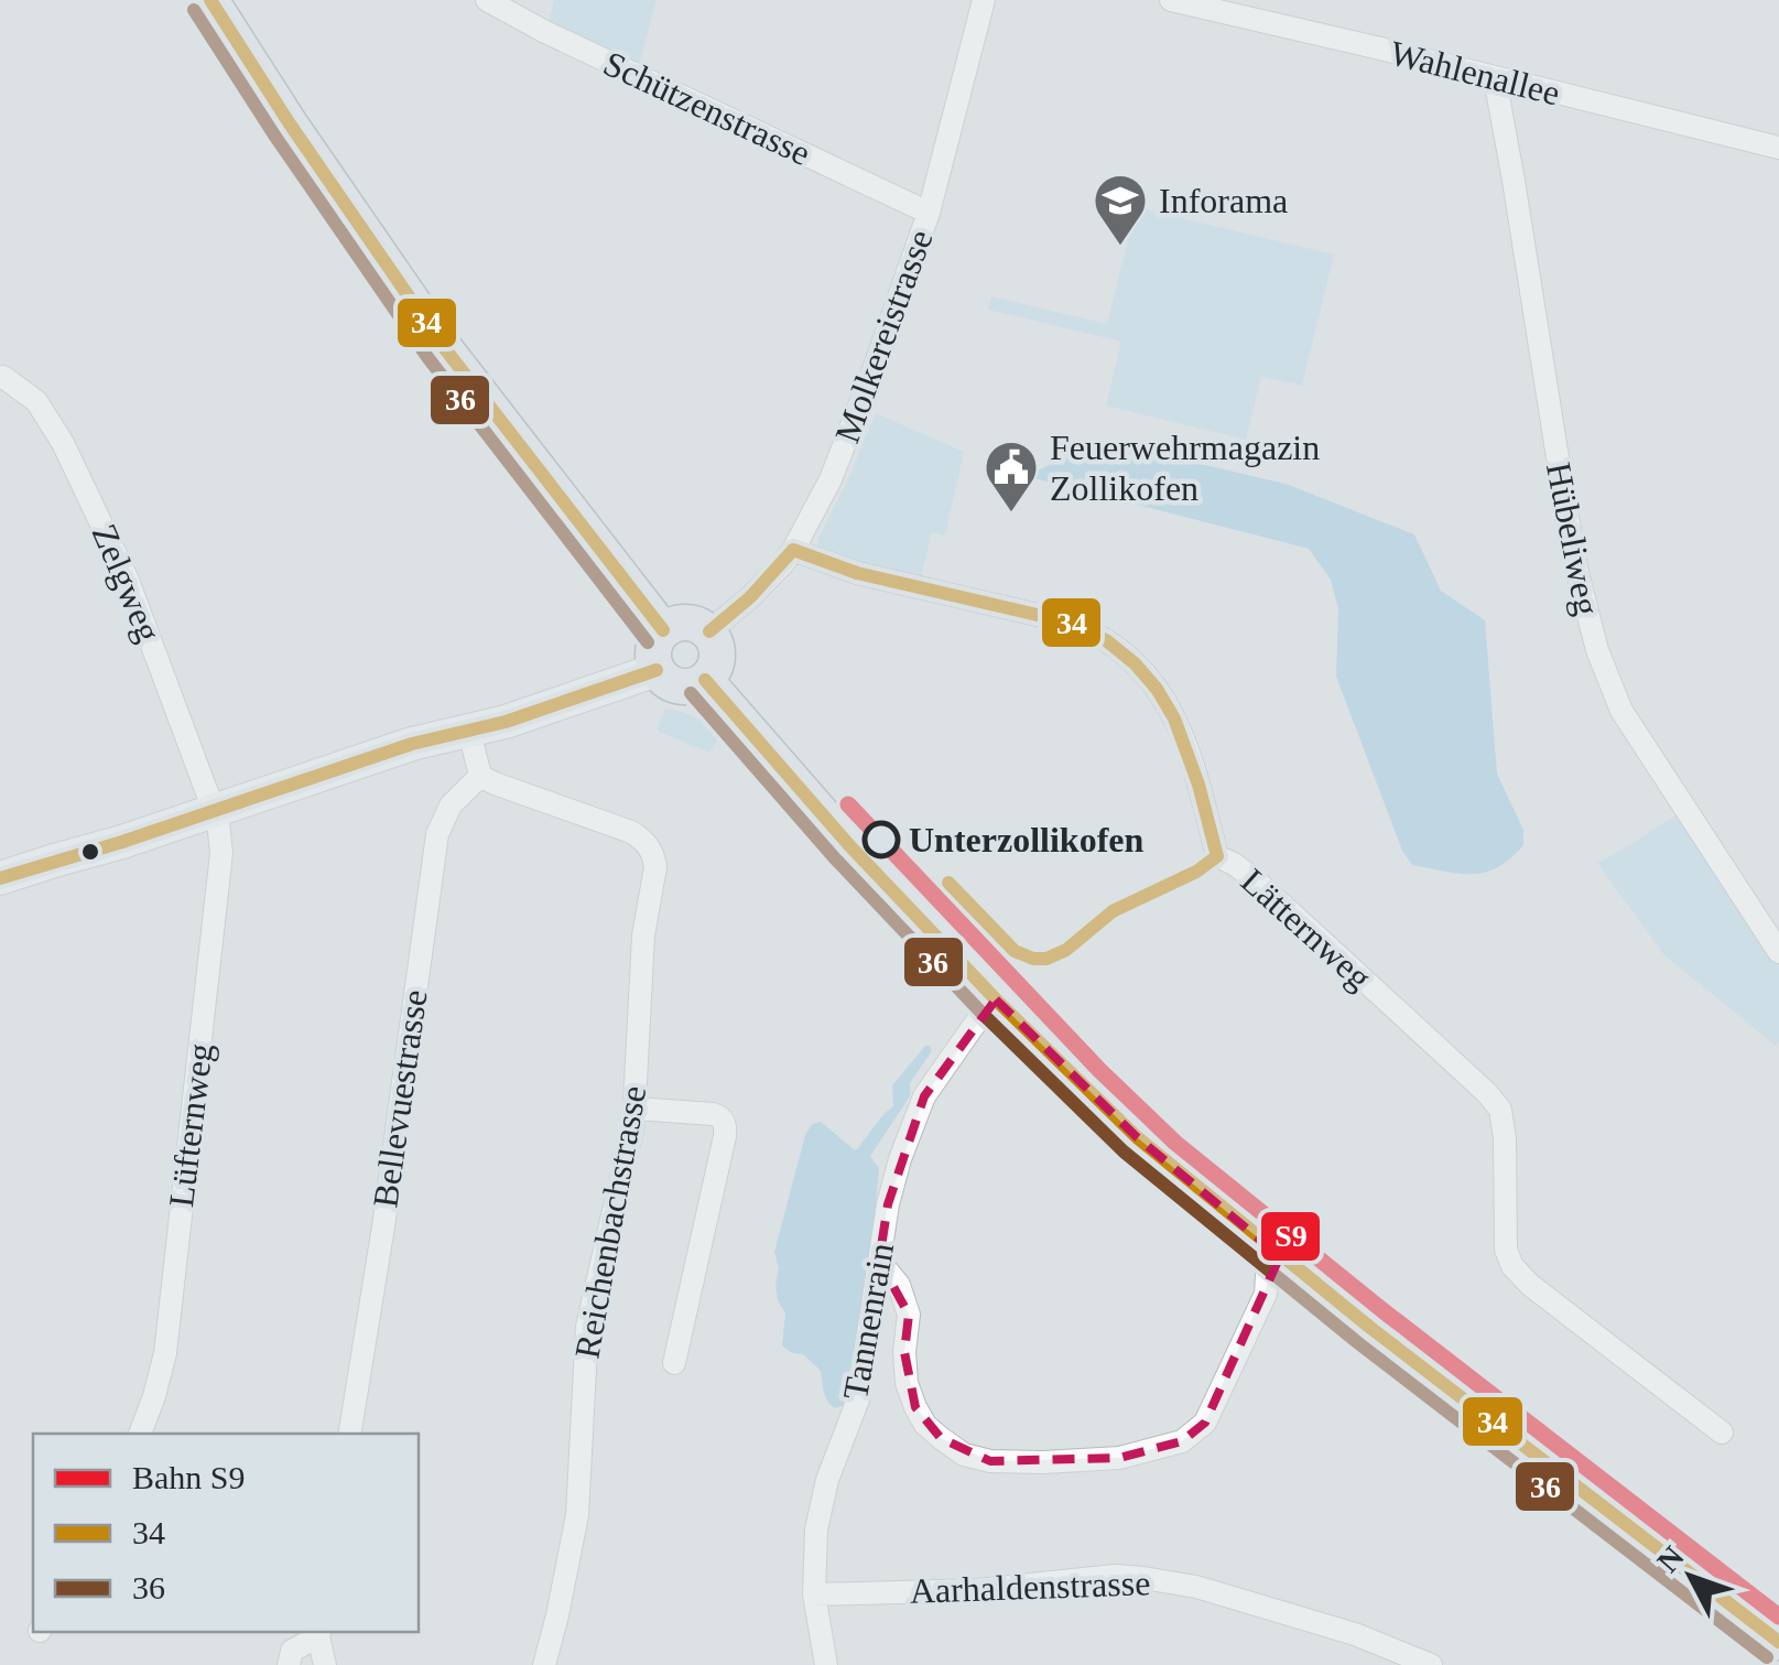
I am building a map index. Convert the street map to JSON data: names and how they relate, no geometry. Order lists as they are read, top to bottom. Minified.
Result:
{"streets":{"street":["Wahlenallee","Schützenstrasse","Molkereistrasse","Hübeliweg","Zelgweg","Lätternweg","Bellevuestrasse","Lüfternweg","Reichenbachstrasse","Tannenrain","Aarhaldenstrasse"]},"crossings":[["Wahlenallee","Hübeliweg"],["Schützenstrasse","Molkereistrasse"],["Molkereistrasse","Lätternweg"],["Zelgweg","Lüfternweg"],["Bellevuestrasse","Reichenbachstrasse"],["Tannenrain","Aarhaldenstrasse"]],"places":{"school or university":["Inforama"],"public building":["Feuerwehrmagazin Zollikofen"],"other":["Unterzollikofen"]},"lines":["transit line 34","transit line 36","rail line S9"],"legend":["Bahn S9","34","36"],"north":"top left"}
